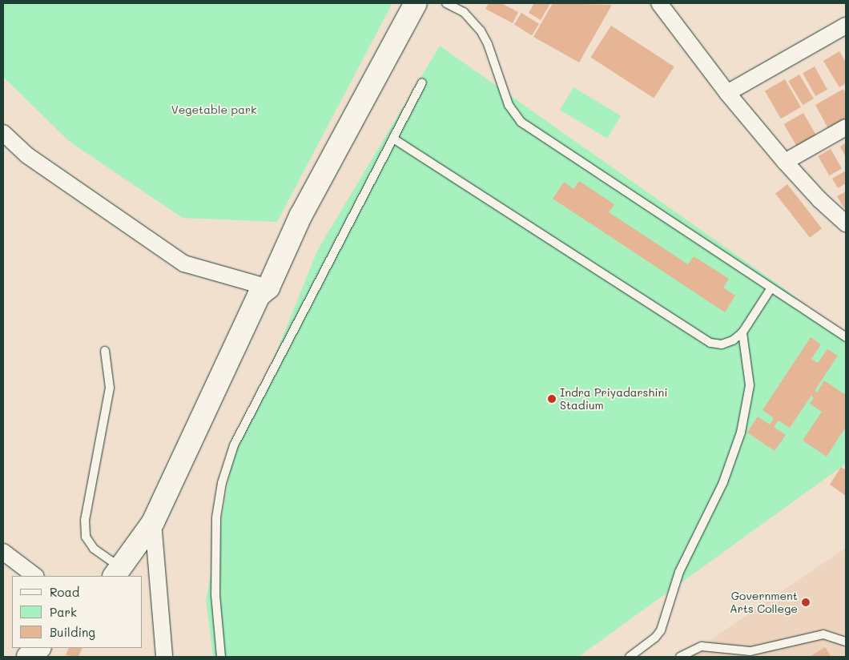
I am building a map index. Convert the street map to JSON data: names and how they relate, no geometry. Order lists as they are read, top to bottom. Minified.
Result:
{"parks":["Vegetable park"],"places":["Indra Priyadarshini Stadium","Government Arts College"],"legend":["Road","Park","Building"]}
